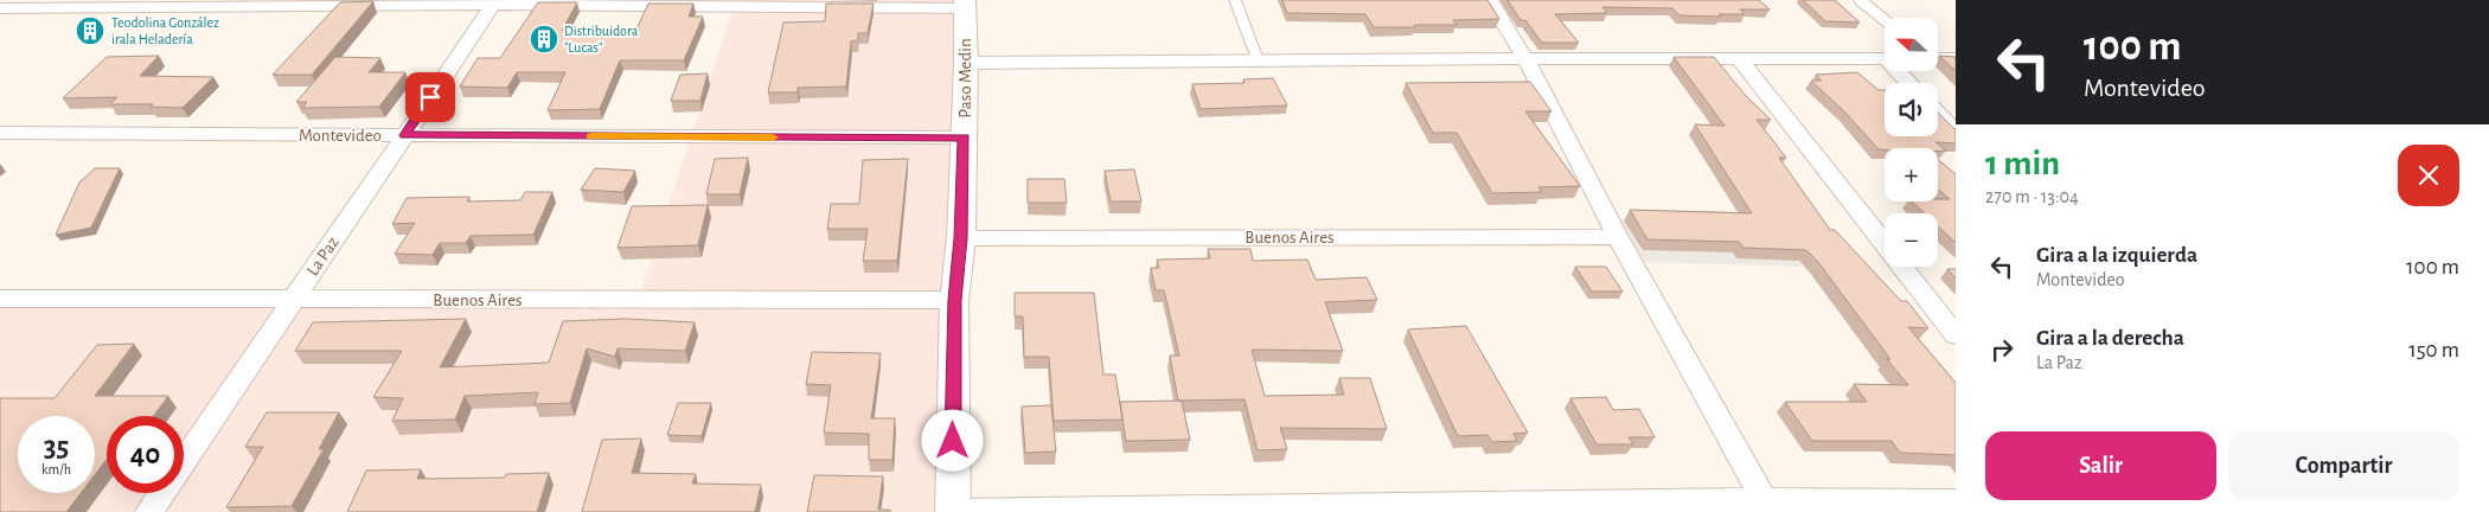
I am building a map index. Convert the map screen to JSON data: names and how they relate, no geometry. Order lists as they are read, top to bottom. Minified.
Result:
{"streets":{"street":["Paso Medin","Montevideo","Buenos Aires","La Paz"]},"crossings":[["Paso Medin","Montevideo"],["Paso Medin","Buenos Aires"],["Montevideo","La Paz"],["Buenos Aires","La Paz"]],"places":{"building":["Teodolina González irala Heladería","Distribuidora \"Lucas\""]},"north":"left","page":{"turn":["100 m","Montevideo"],"map_buttons":["+","−"],"heading":["1 min","270 m · 13:04"],"list":[{"name":"Gira a la izquierda","note":"Montevideo","value":"100 m"},{"name":"Gira a la derecha","note":"La Paz","value":"150 m"}],"speed":"35 km/h","limit":"40","buttons":["Salir","Compartir"]}}
